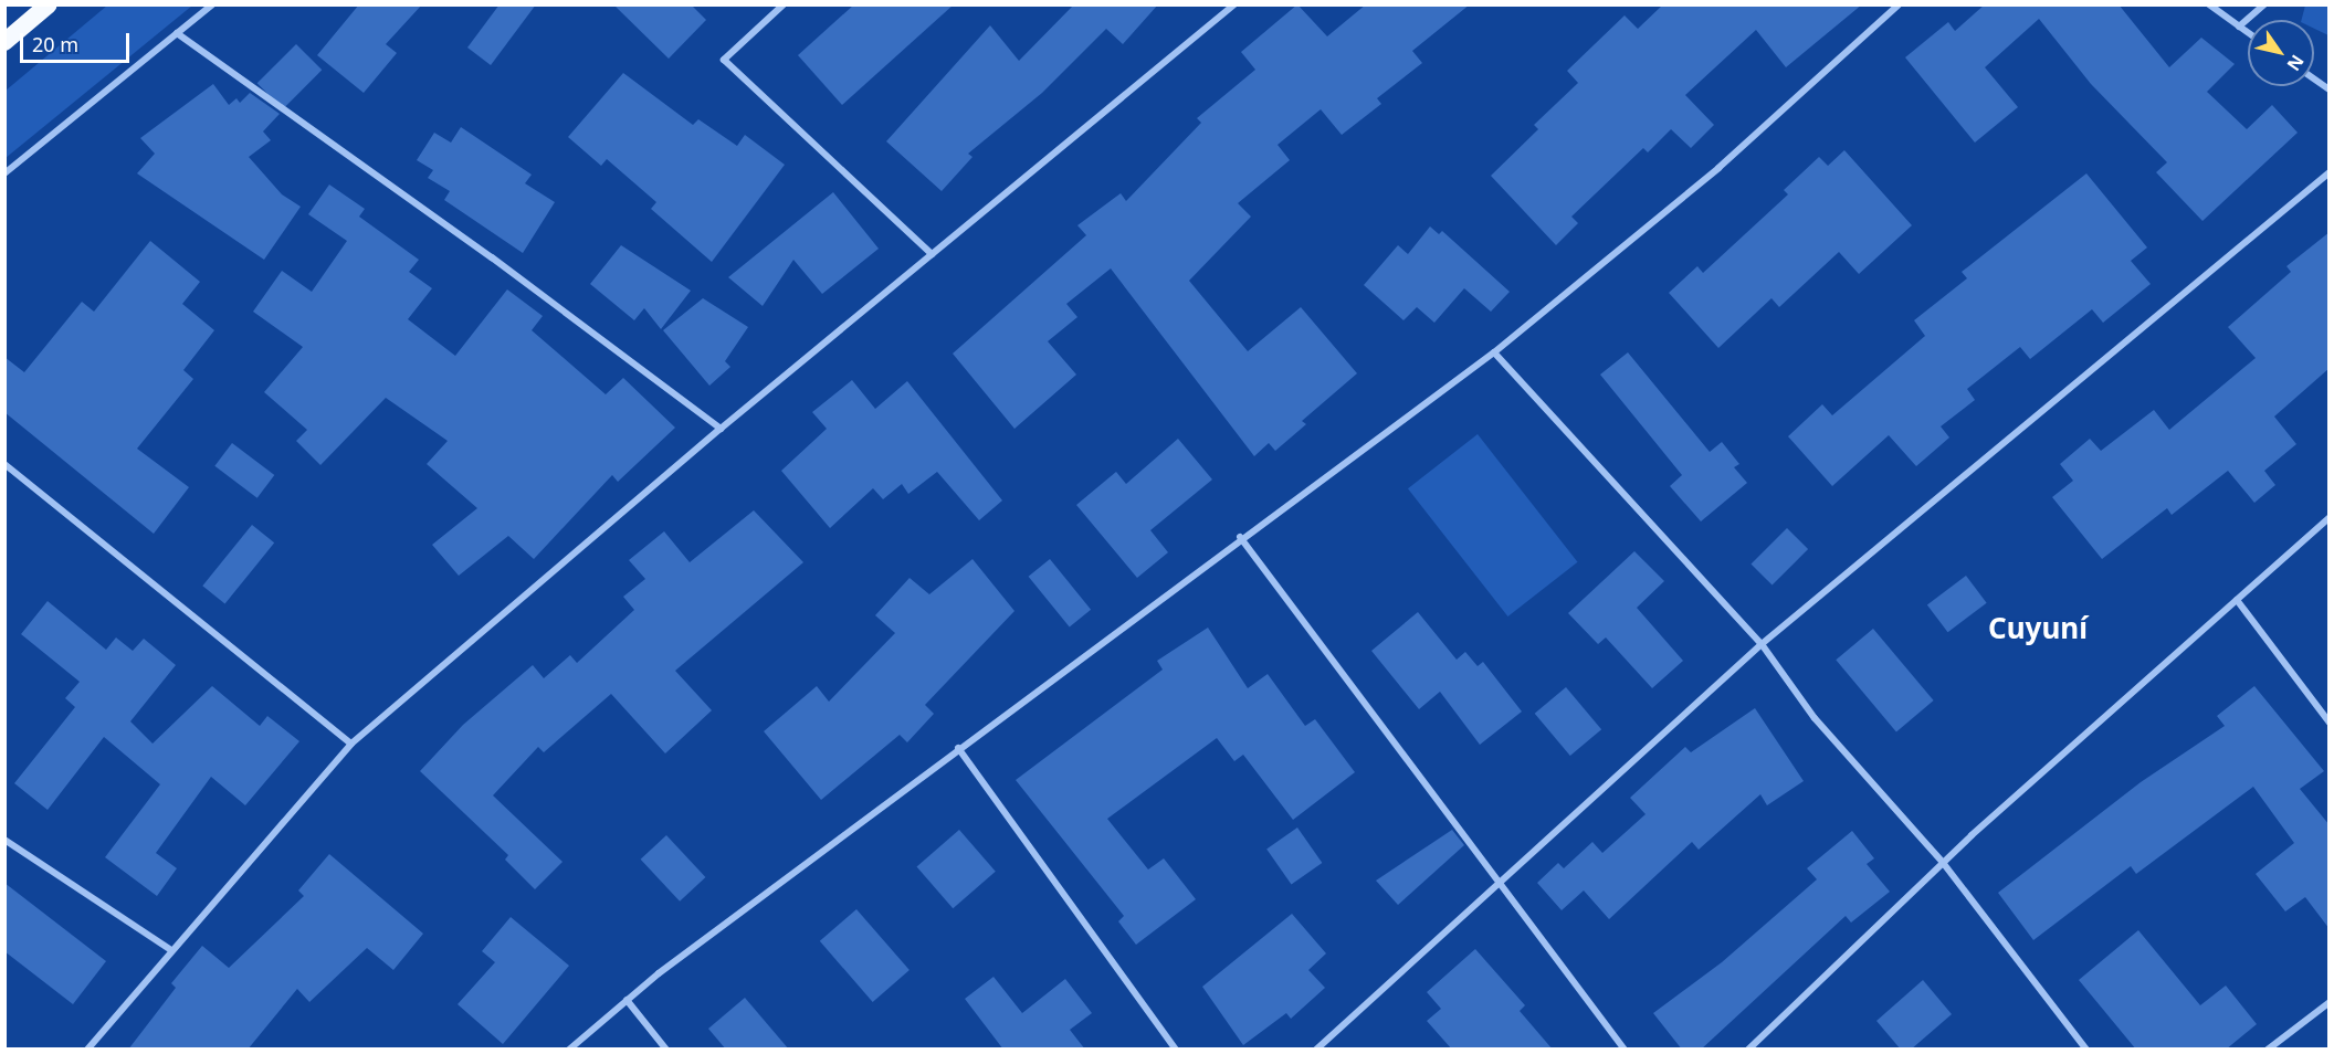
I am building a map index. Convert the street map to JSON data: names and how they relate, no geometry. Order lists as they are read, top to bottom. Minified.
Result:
{"districts":["Cuyuní"],"scale_bar":"20 m","north":"bottom right"}
